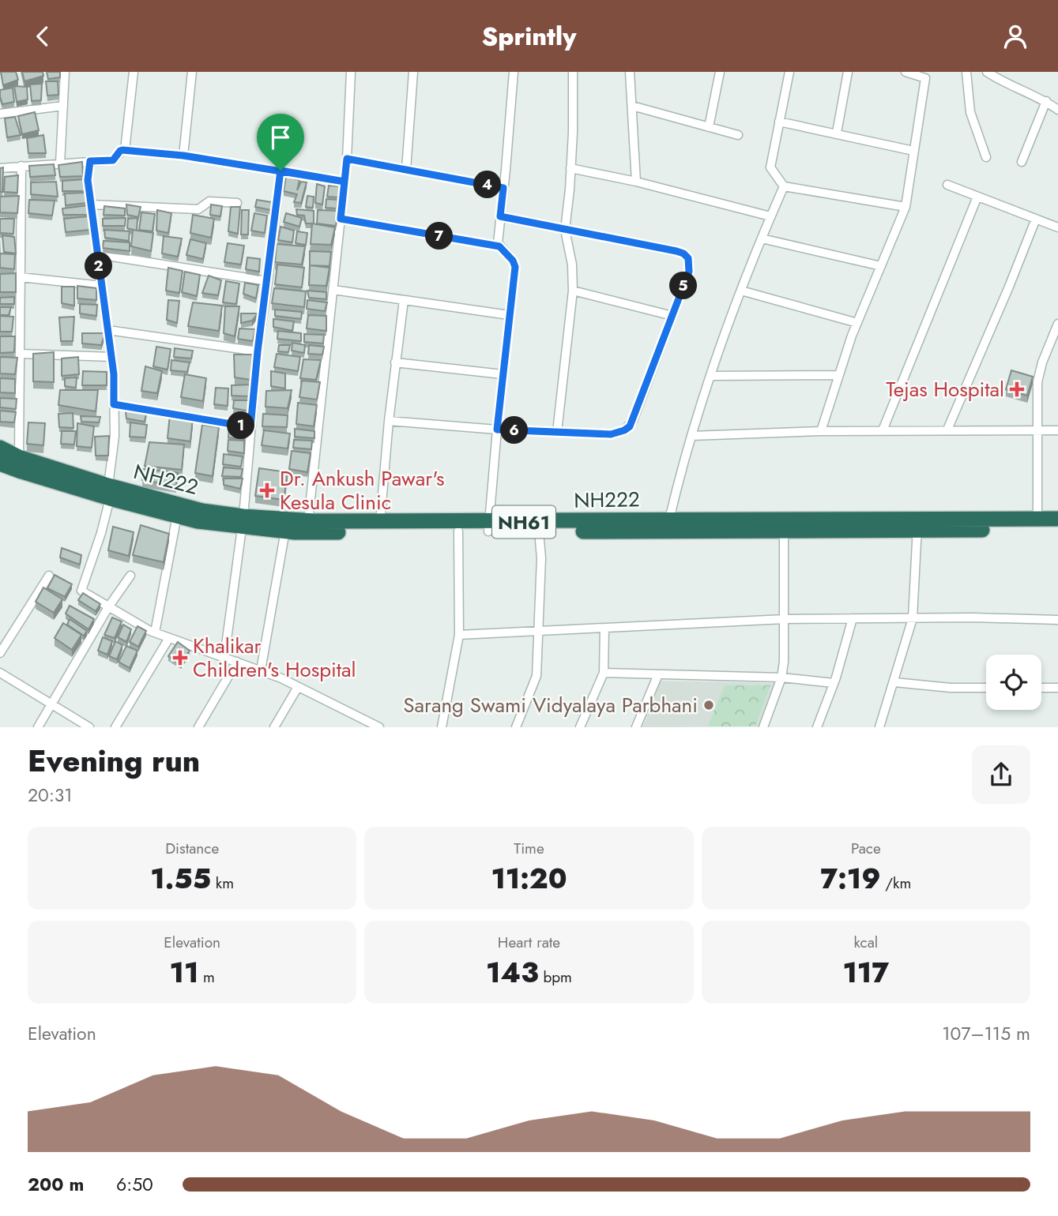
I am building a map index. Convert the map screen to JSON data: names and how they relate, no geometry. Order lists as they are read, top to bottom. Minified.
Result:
{"streets":{"highway":["NH222","NH61"]},"places":{"health":["Tejas Hospital","Dr. Ankush Pawar's Kesula Clinic","Khalikar Children's Hospital"],"other":["Sarang Swami Vidyalaya Parbhani"]},"page":{"header":"Sprintly","pins":["4","7","2","5","1","6"],"heading":["Evening run","20:31"],"stats":[["Distance","1.55 km"],["Time","11:20"],["Pace","7:19 /km"],["Elevation","11 m"],["Heart rate","143 bpm"],["kcal","117"]],"chart":["Elevation","107–115 m"],"list":[{"name":"200 m","note":"6:50"}]}}
